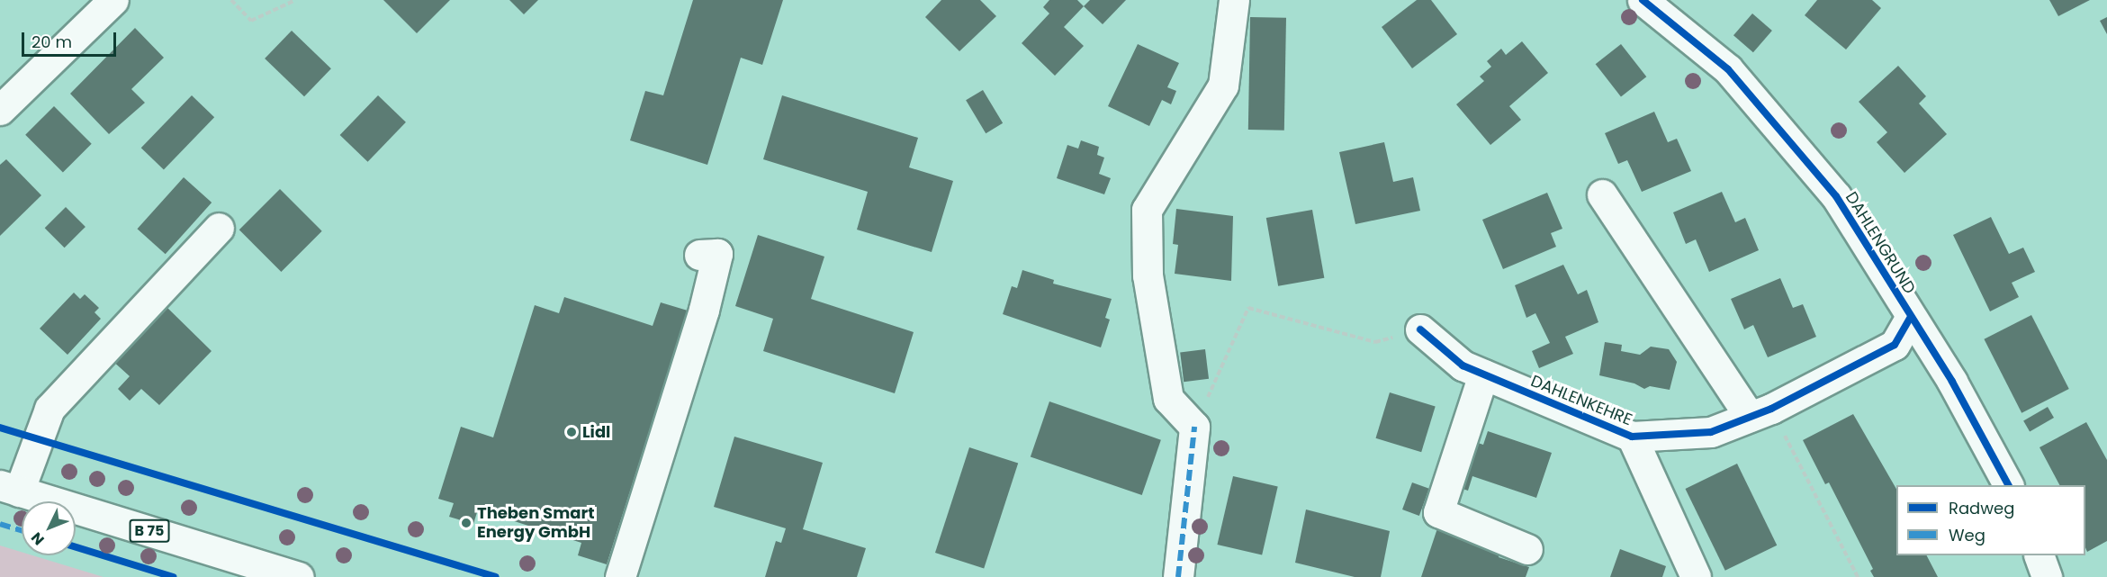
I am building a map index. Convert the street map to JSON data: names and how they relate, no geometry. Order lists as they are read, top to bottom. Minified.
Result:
{"streets":{"street":["DAHLENGRUND","DAHLENKEHRE","B 75"]},"crossings":[["DAHLENGRUND","DAHLENKEHRE"]],"places":["Lidl","Theben Smart Energy GmbH"],"legend":["Radweg","Weg"],"scale_bar":"20 m","north":"bottom left"}
